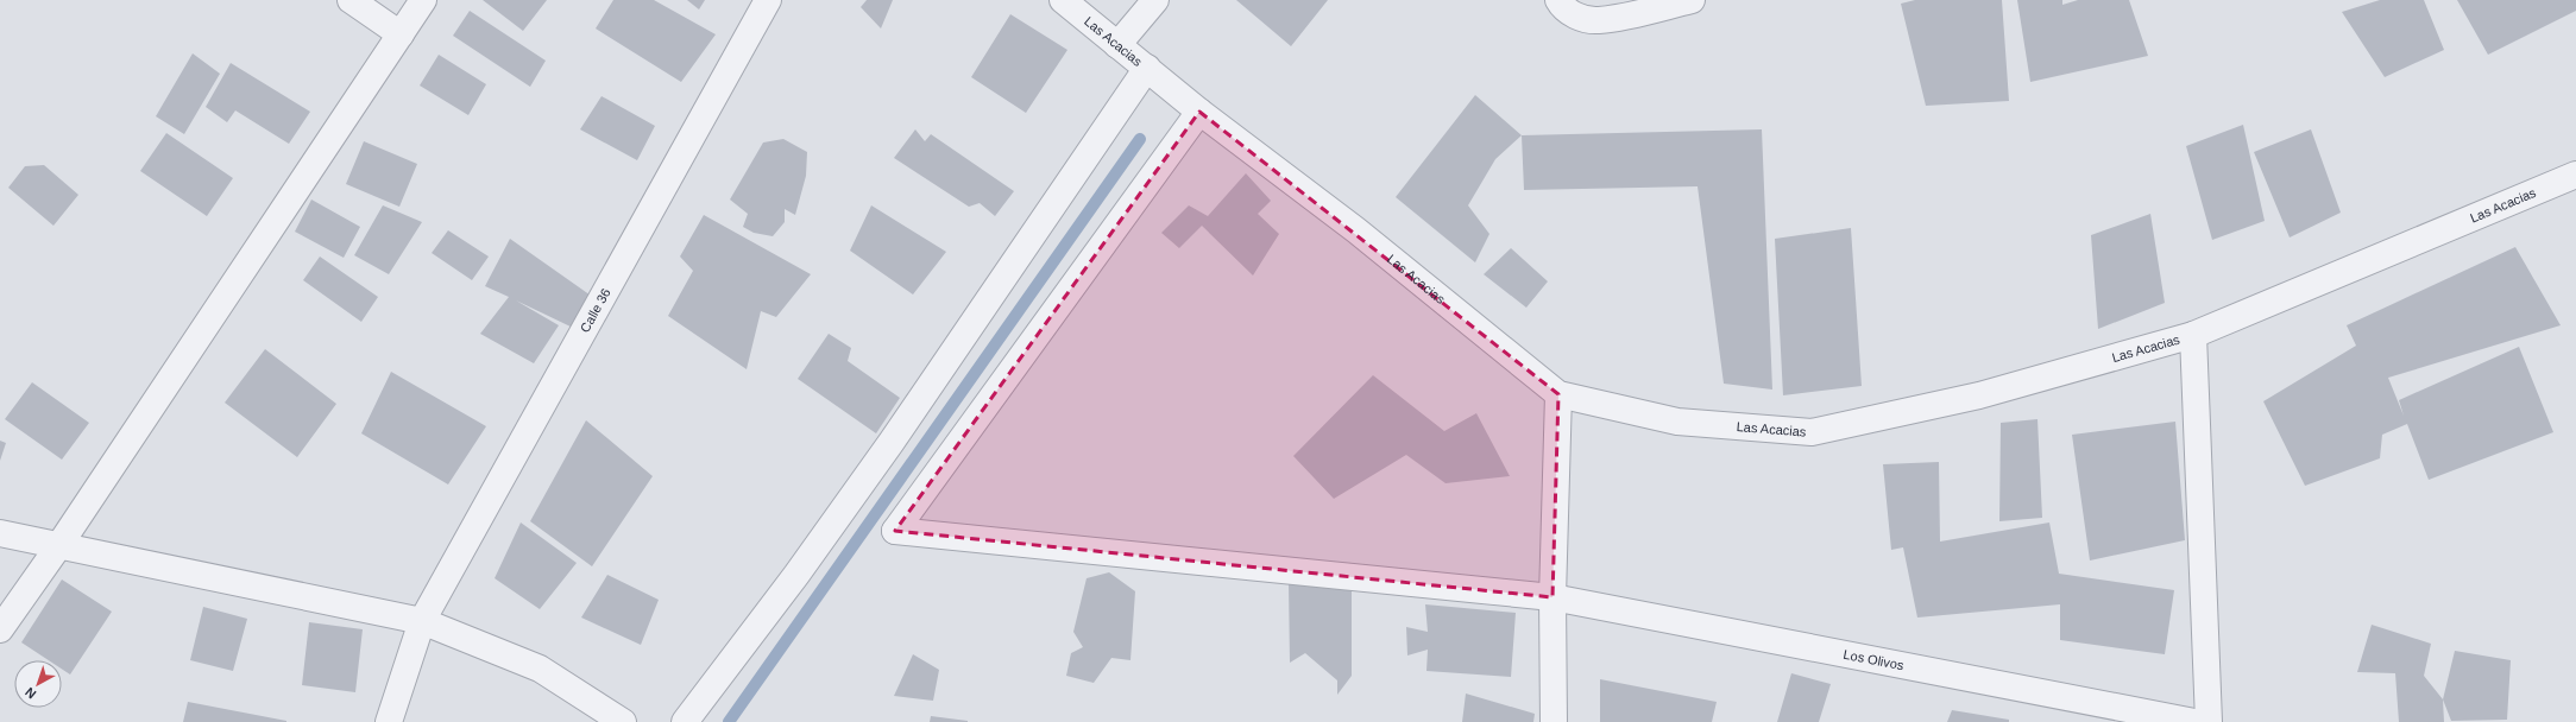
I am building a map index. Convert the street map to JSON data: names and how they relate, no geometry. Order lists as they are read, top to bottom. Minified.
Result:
{"streets":{"street":["Las Acacias","Calle 36","Los Olivos"]},"crossings":[["Las Acacias","Los Olivos"]],"north":"bottom left"}
